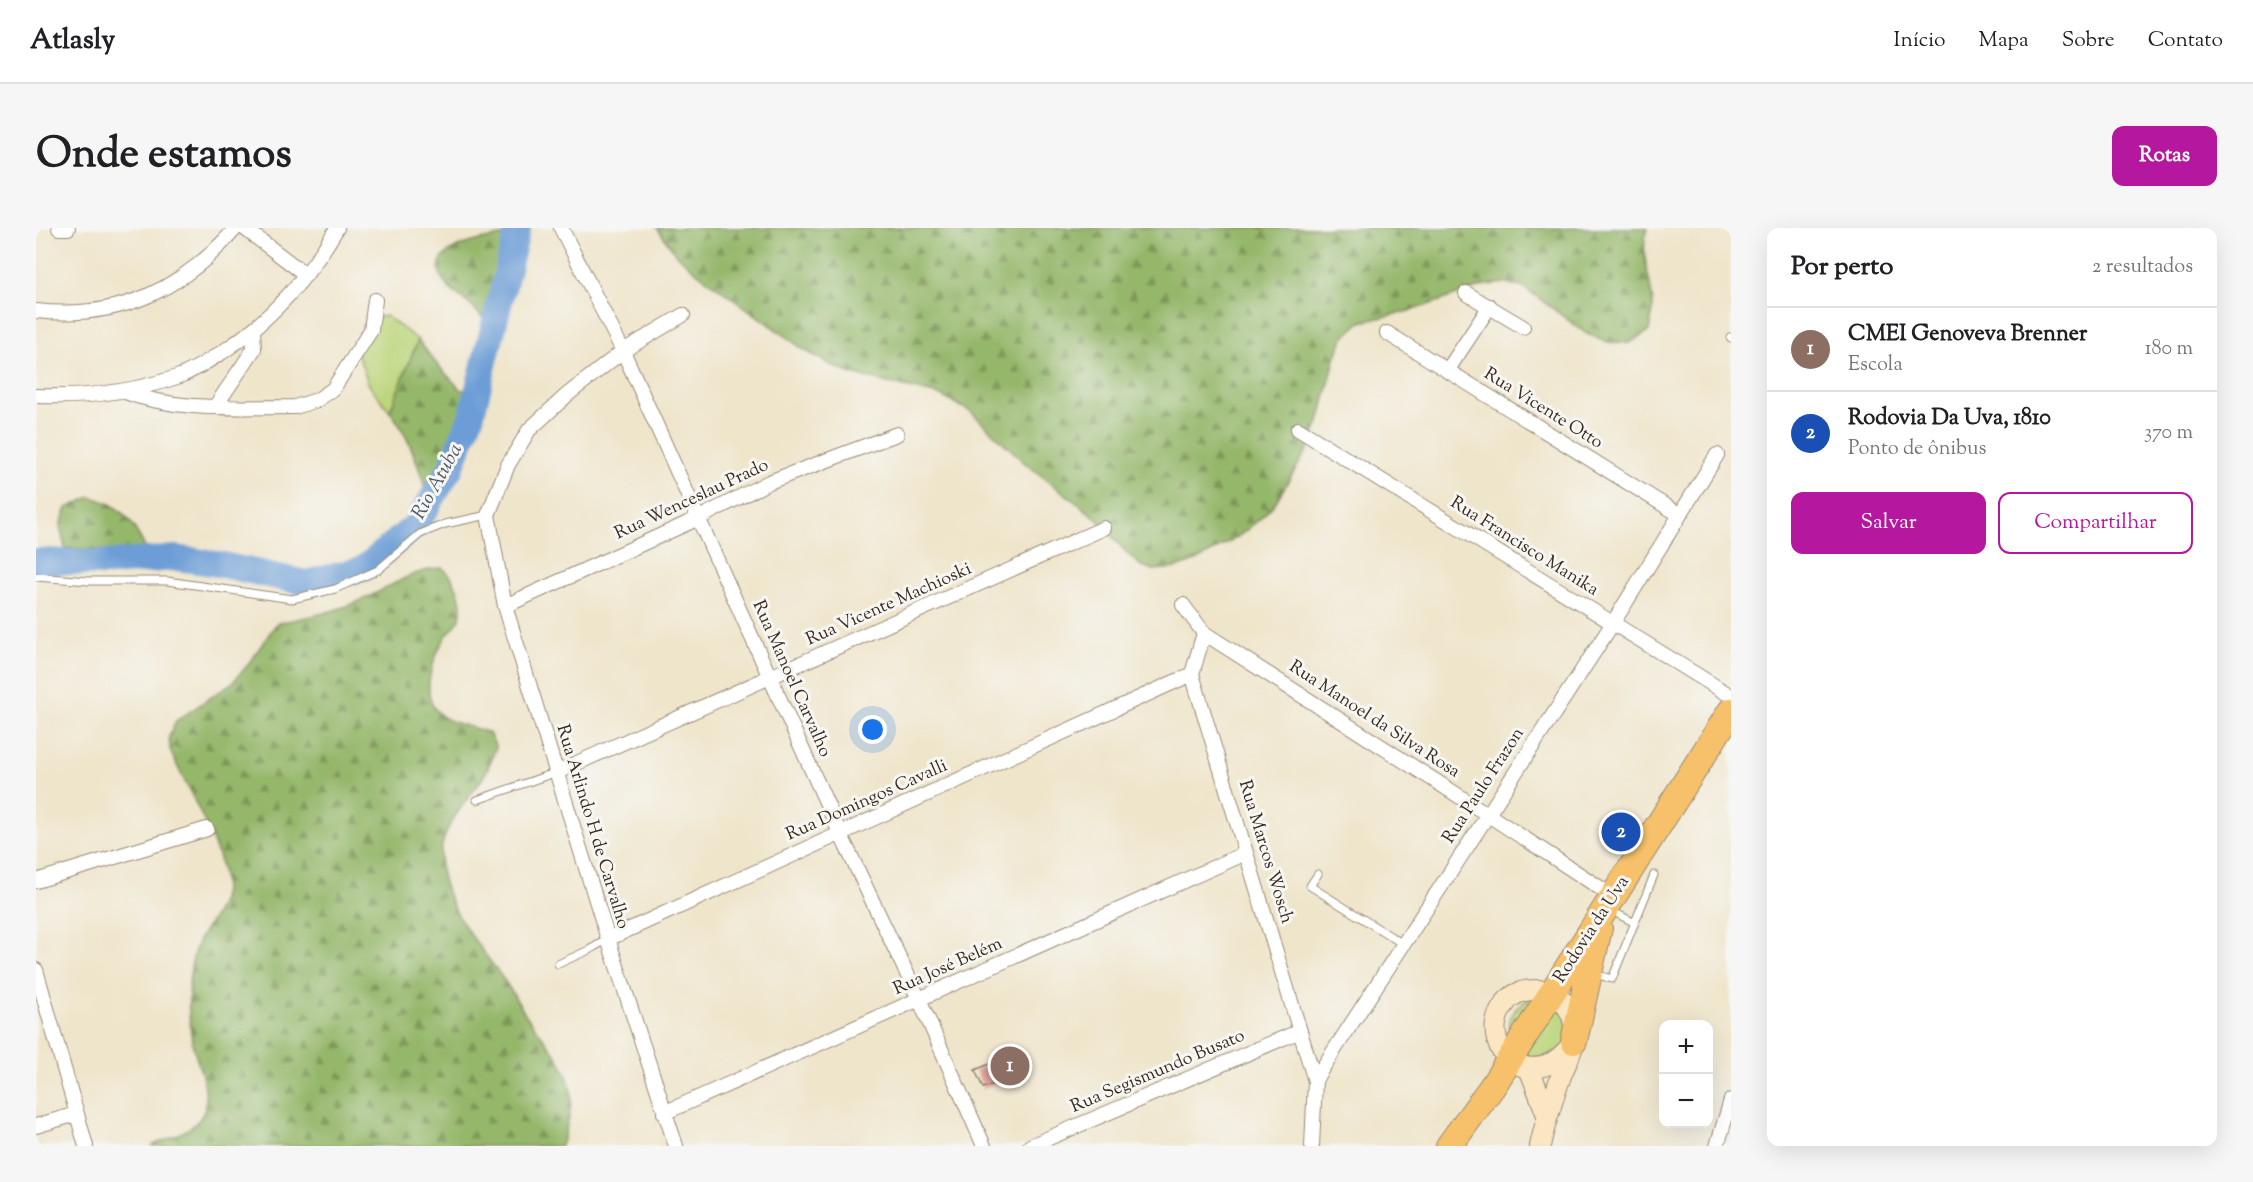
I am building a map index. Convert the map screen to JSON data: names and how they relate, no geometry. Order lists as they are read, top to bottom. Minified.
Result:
{"streets":{"highway":["Rodovia da Uva"],"street":["Rua Vicente Otto","Rua Wenceslau Prado","Rua Francisco Manika","Rua Vicente Machioski","Rua Manoel Carvalho","Rua Manoel da Silva Rosa","Rua Paulo Frazon","Rua Domingos Cavalli","Rua Arlindo H de Carvalho","Rua Marcos Wosch","Rua José Belém","Rua Segismundo Busato"]},"crossings":[["Rua Vicente Otto","Rua Paulo Frazon"],["Rua Wenceslau Prado","Rua Manoel Carvalho"],["Rua Wenceslau Prado","Rua Arlindo H de Carvalho"],["Rua Francisco Manika","Rua Paulo Frazon"],["Rua Vicente Machioski","Rua Manoel Carvalho"],["Rua Vicente Machioski","Rua Arlindo H de Carvalho"],["Rua Manoel Carvalho","Rua Domingos Cavalli"],["Rua Manoel Carvalho","Rua José Belém"],["Rua Manoel da Silva Rosa","Rua Paulo Frazon"],["Rua Manoel da Silva Rosa","Rodovia da Uva"],["Rua Paulo Frazon","Rua Marcos Wosch"],["Rua Domingos Cavalli","Rua Arlindo H de Carvalho"],["Rua Domingos Cavalli","Rua Marcos Wosch"],["Rua Arlindo H de Carvalho","Rua José Belém"],["Rua Marcos Wosch","Rua José Belém"],["Rua Marcos Wosch","Rua Segismundo Busato"]],"water":["Rio Atuba"],"page":{"header":"Atlasly","nav":["Início","Mapa","Sobre","Contato"],"title":"Onde estamos","buttons":["Rotas",["Salvar","Compartilhar"]],"heading":["Por perto","2 resultados"],"list":[{"mark":"1","name":"CMEI Genoveva Brenner","note":"Escola","value":"180 m"},{"mark":"2","name":"Rodovia Da Uva, 1810","note":"Ponto de ônibus","value":"370 m"}],"pins":["2","1"],"map_buttons":["+","−"]}}
